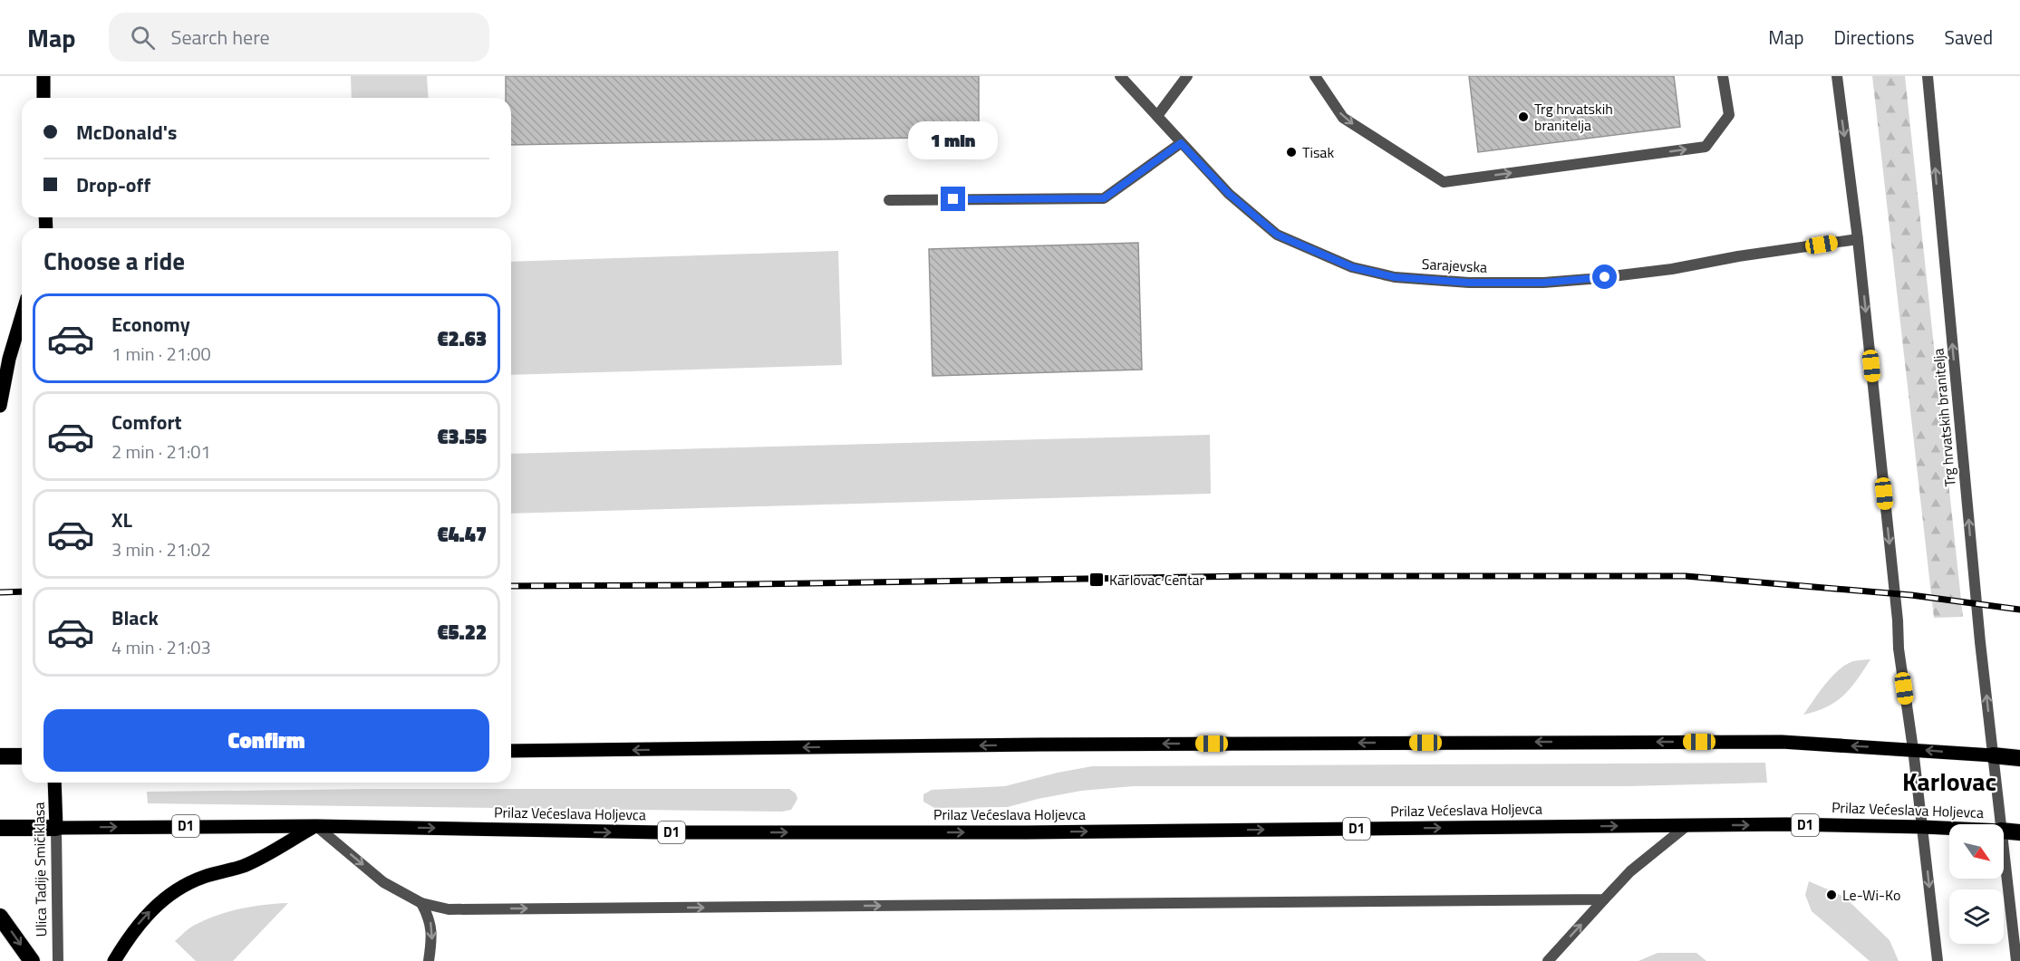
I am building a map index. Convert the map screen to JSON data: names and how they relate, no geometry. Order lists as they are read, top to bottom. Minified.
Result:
{"streets":{"highway":["Prilaz Većeslava Holjevca","D1"],"main road":["Ulica Tadije Smičiklasa"],"street":["Sarajevska","Trg hrvatskih branitelja"]},"crossings":[["Prilaz Većeslava Holjevca","Ulica Tadije Smičiklasa"]],"districts":["Karlovac"],"places":{"other":["Trg hrvatskih branitelja","Tisak","Le-Wi-Ko"],"transit":["Karlovac Centar"]},"north":"bottom right","page":{"header":"Map","search":"Search here","nav":["Map","Directions","Saved"],"banner":["McDonald's","Drop-off"],"bubble":"1 min","heading":"Choose a ride","list":[{"name":"Economy","note":"1 min · 21:00","value":"€2.63"},{"name":"Comfort","note":"2 min · 21:01","value":"€3.55"},{"name":"XL","note":"3 min · 21:02","value":"€4.47"},{"name":"Black","note":"4 min · 21:03","value":"€5.22"}],"buttons":"Confirm"}}
